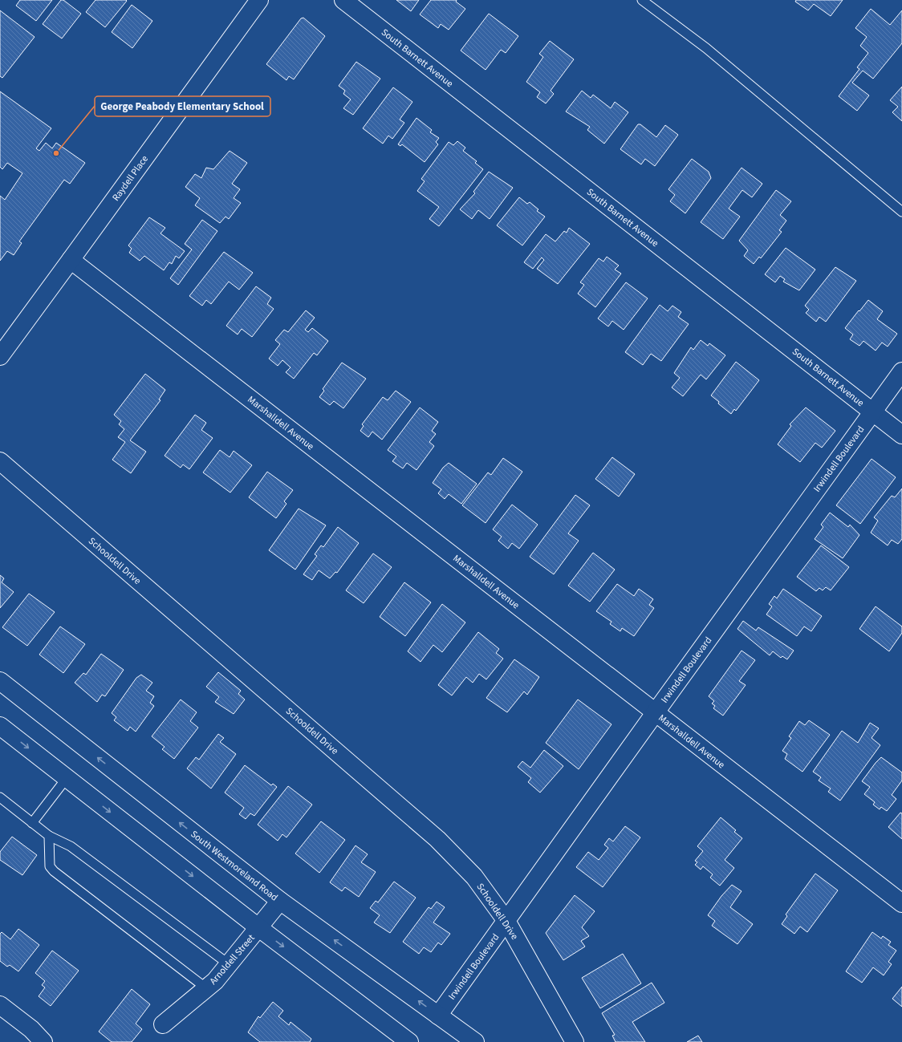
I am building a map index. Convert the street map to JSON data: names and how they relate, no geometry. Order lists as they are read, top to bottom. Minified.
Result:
{"streets":{"street":["South Barnett Avenue","Raydell Place","Marshalldell Avenue","Irwindell Boulevard","Schooldell Drive","South Westmoreland Road","Arnoldell Street"]},"crossings":[["South Barnett Avenue","Irwindell Boulevard"],["Raydell Place","Marshalldell Avenue"],["Marshalldell Avenue","Irwindell Boulevard"],["Irwindell Boulevard","Schooldell Drive"],["Irwindell Boulevard","South Westmoreland Road"],["South Westmoreland Road","Arnoldell Street"]],"places":["George Peabody Elementary School"]}
